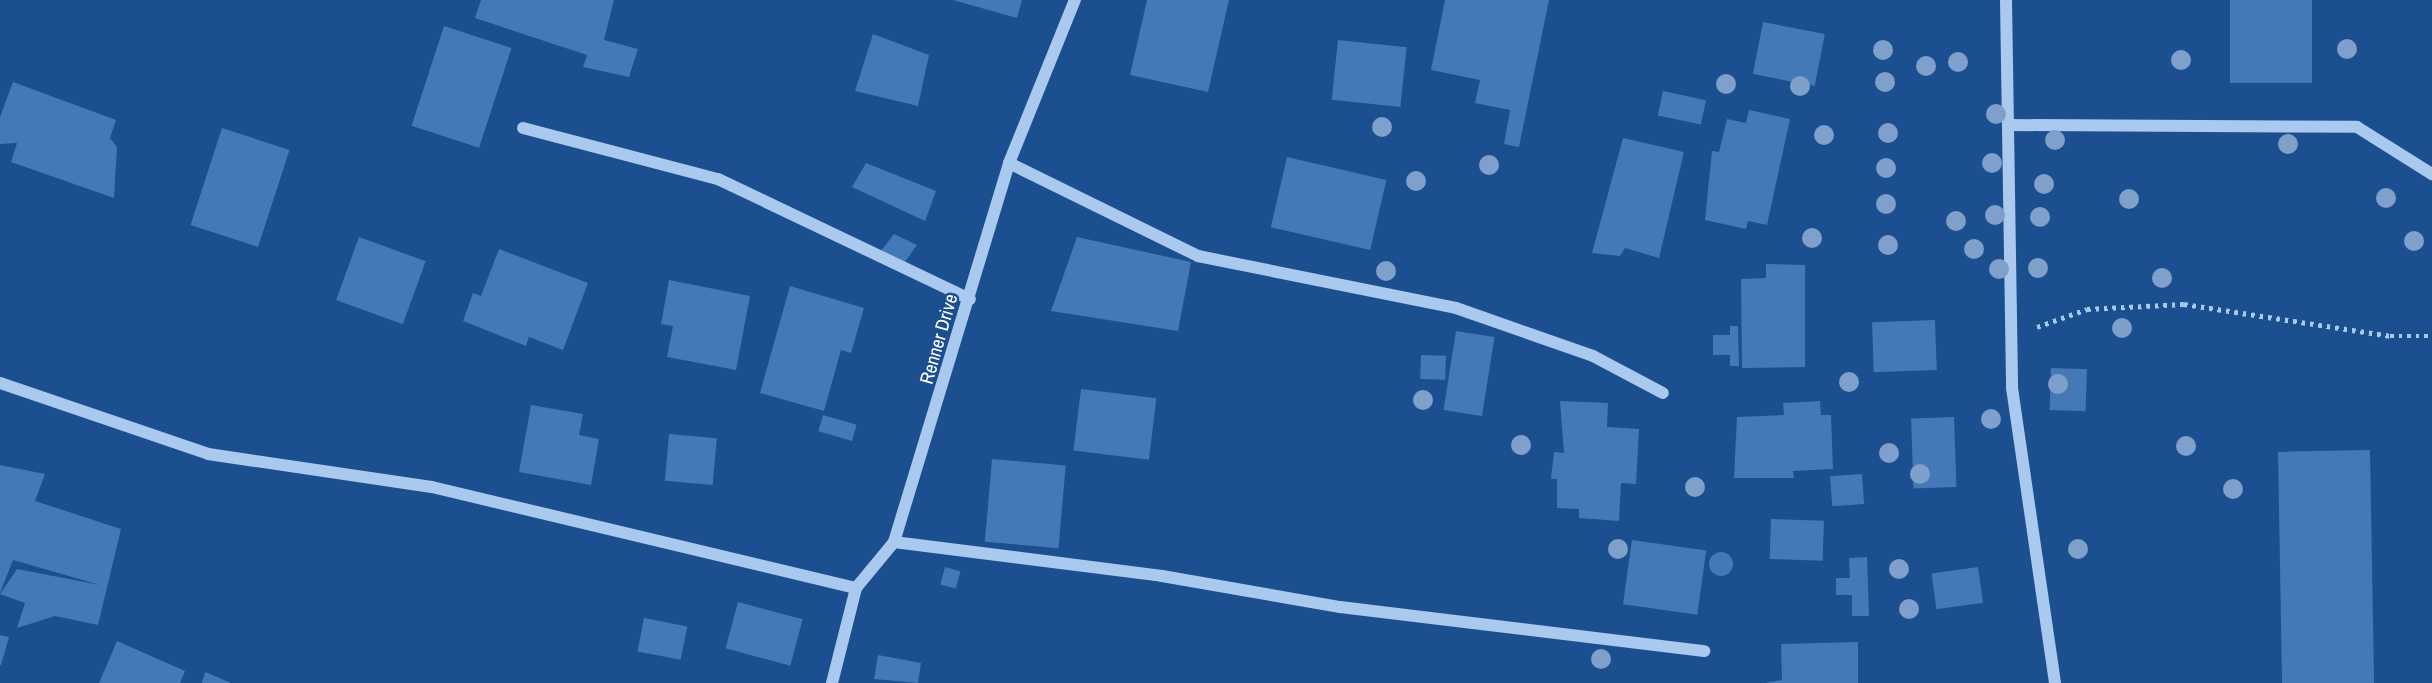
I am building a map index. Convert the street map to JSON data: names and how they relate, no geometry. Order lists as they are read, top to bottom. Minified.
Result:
{"streets":{"street":["Renner Drive"]}}
